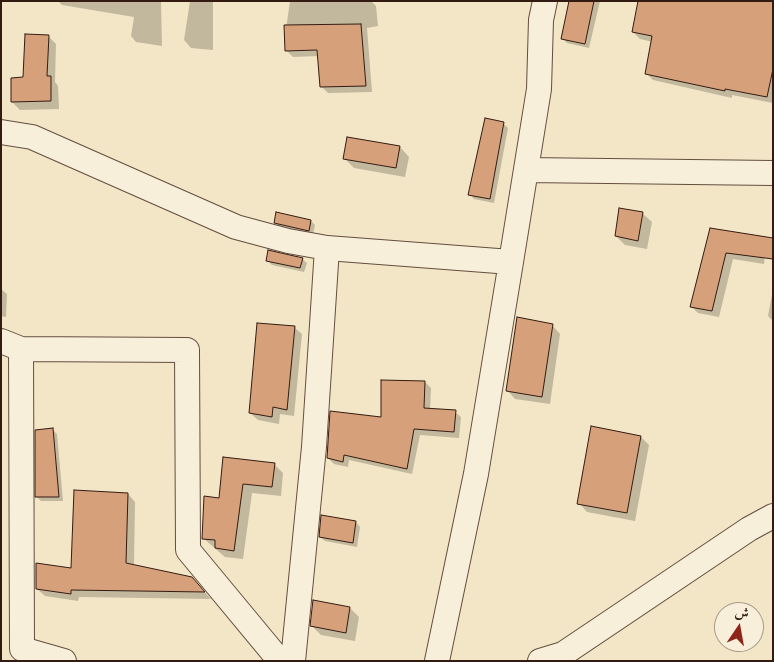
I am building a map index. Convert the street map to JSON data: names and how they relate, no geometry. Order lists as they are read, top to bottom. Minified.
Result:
{"north":"top"}
